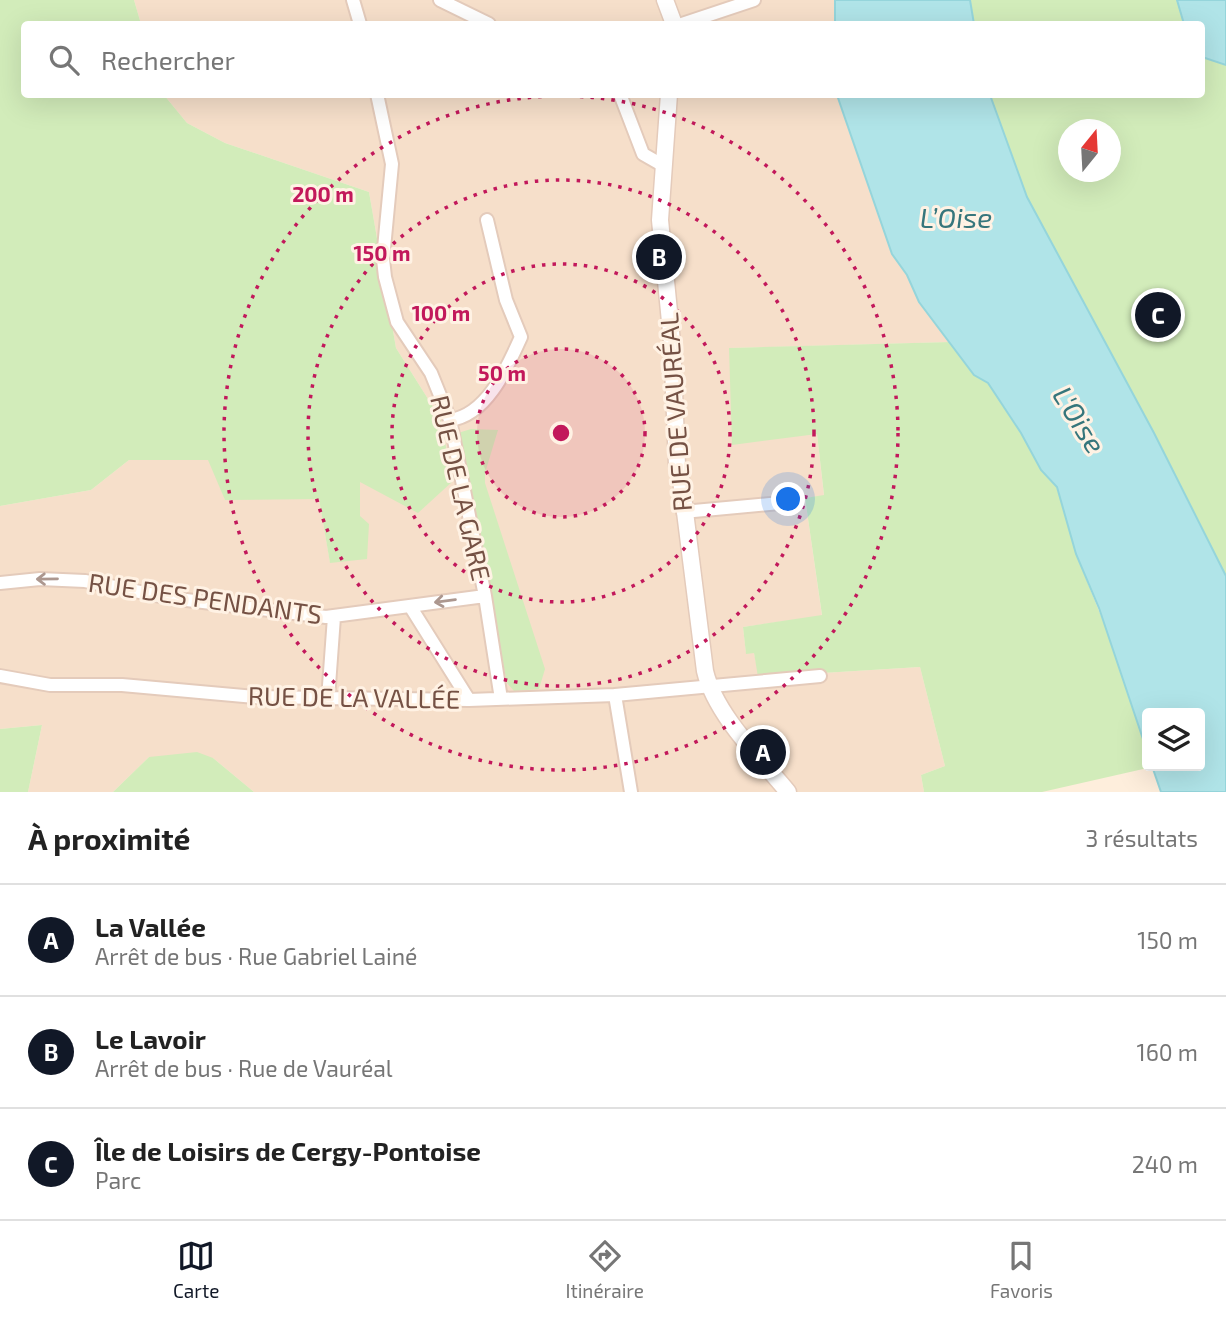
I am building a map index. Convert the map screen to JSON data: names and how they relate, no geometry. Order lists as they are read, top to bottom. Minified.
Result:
{"streets":{"street":["RUE DE VAURÉAL","RUE DE LA GARE","RUE DES PENDANTS","RUE DE LA VALLÉE"]},"crossings":[["RUE DE VAURÉAL","RUE DE LA VALLÉE"],["RUE DE LA GARE","RUE DES PENDANTS"],["RUE DE LA GARE","RUE DE LA VALLÉE"]],"one_way":["RUE DES PENDANTS"],"water":["L’Oise","L'Oise"],"north":"top","page":{"search":"Rechercher","pins":["B","C","A"],"heading":["À proximité","3 résultats"],"list":[{"mark":"A","name":"La Vallée","note":"Arrêt de bus · Rue Gabriel Lainé","value":"150 m"},{"mark":"B","name":"Le Lavoir","note":"Arrêt de bus · Rue de Vauréal","value":"160 m"},{"mark":"C","name":"Île de Loisirs de Cergy-Pontoise","note":"Parc","value":"240 m"}],"nav":["Carte","Itinéraire","Favoris"]},"rings":["200 m","150 m","100 m","50 m"]}
